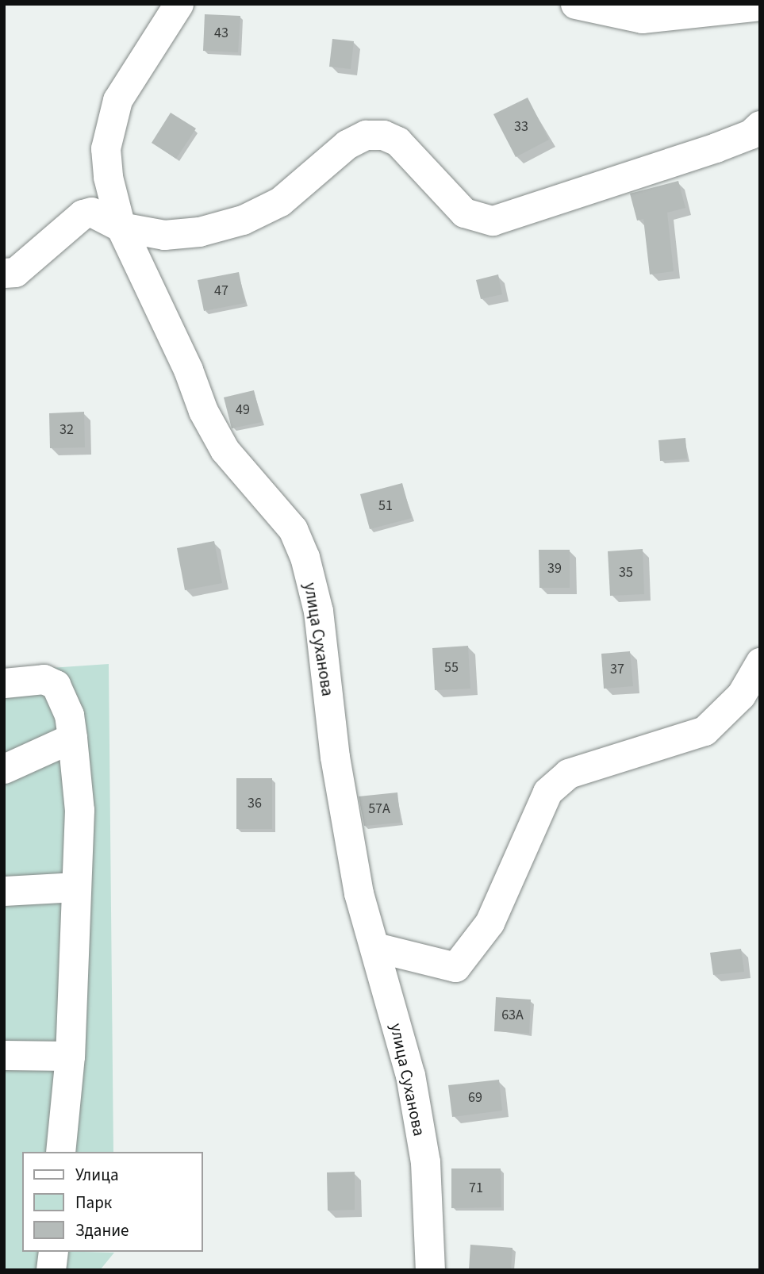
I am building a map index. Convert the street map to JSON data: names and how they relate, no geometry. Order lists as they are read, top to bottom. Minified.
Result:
{"streets":{"street":["улица Суханова"]},"house_numbers":["43","33","47","49","32","51","39","35","55","37","36","57А","63А","69","71"],"legend":["Улица","Парк","Здание"]}
